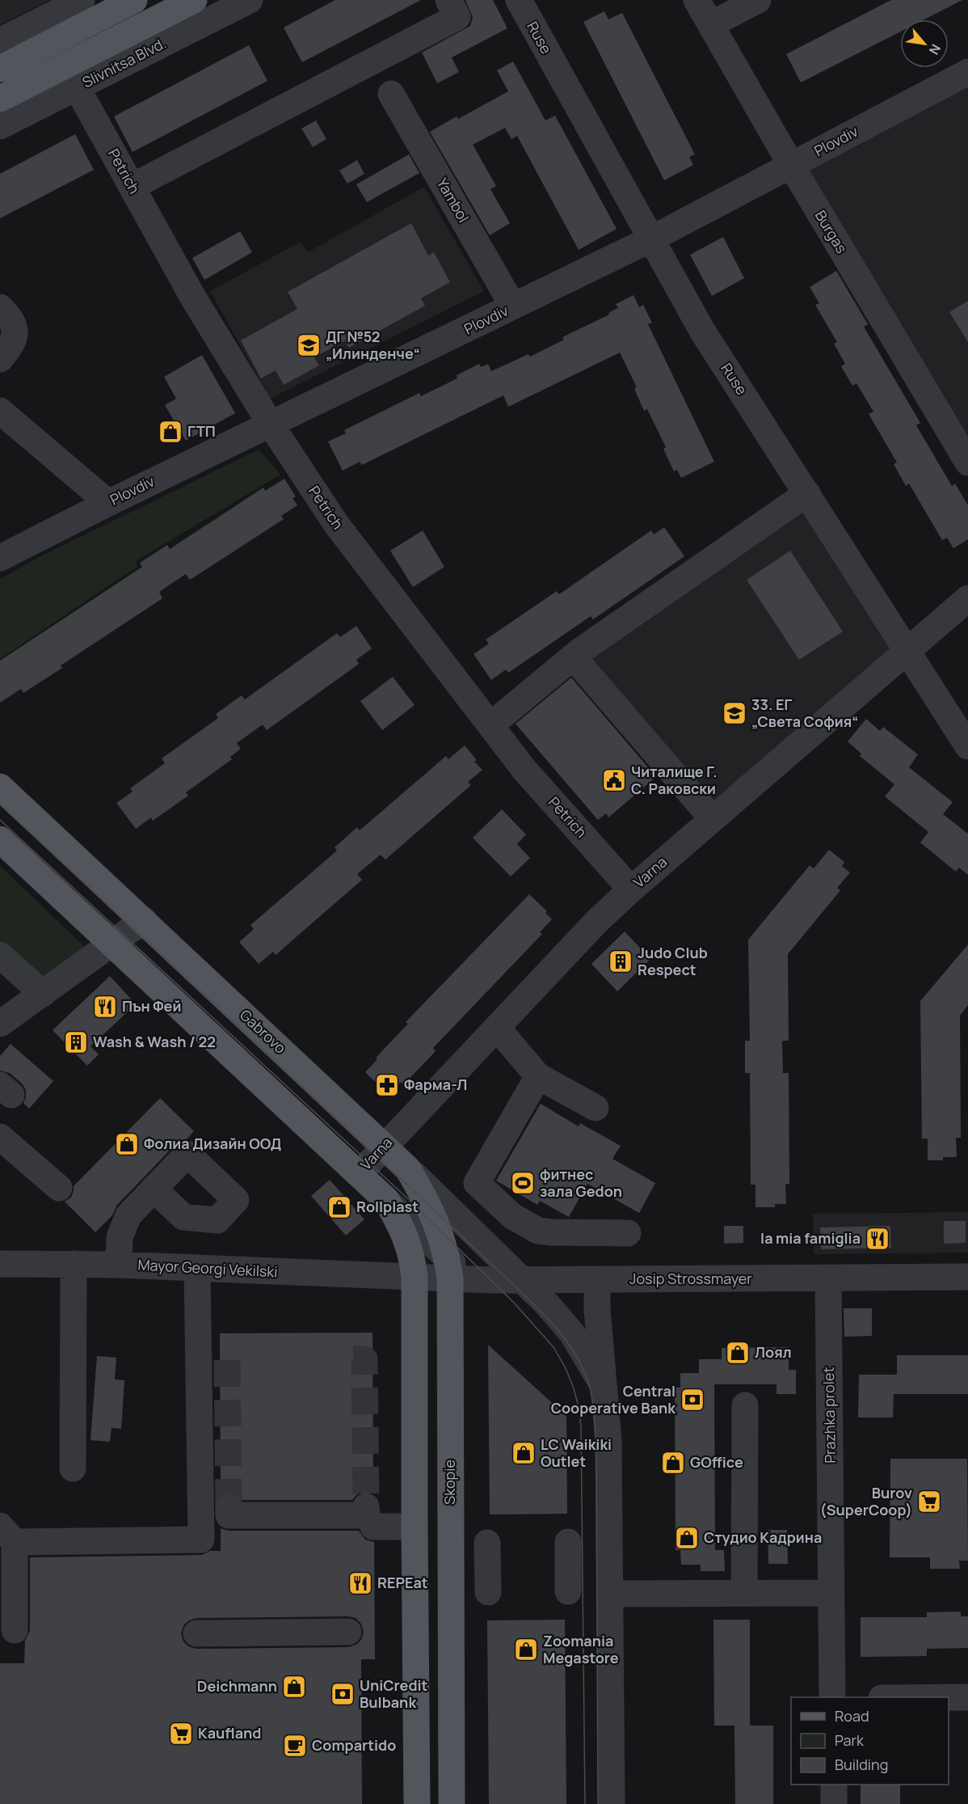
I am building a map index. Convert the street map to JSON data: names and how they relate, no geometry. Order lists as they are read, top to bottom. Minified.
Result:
{"streets":{"main road":["Slivnitsa Blvd.","Gabrovo","Skopie"],"street":["Ruse","Plovdiv","Petrich","Yambol","Burgas","Varna","Mayor Georgi Vekilski","Josip Strossmayer","Prazhka prolet"]},"crossings":[["Ruse","Plovdiv"],["Ruse","Varna"],["Slivnitsa Blvd.","Petrich"],["Plovdiv","Petrich"],["Plovdiv","Yambol"],["Plovdiv","Burgas"],["Petrich","Varna"],["Varna","Gabrovo"],["Gabrovo","Josip Strossmayer"],["Gabrovo","Skopie"],["Mayor Georgi Vekilski","Josip Strossmayer"],["Josip Strossmayer","Prazhka prolet"],["Josip Strossmayer","Skopie"]],"places":{"school or university":["ДГ №52 „Илинденче“","33. ЕГ „Света София“"],"shop":["ГТП","Фолиа Дизайн ООД","Rollplast","Лоял","LC Waikiki Outlet","GOffice","Студио Кадрина","Zoomania Megastore","Deichmann"],"public building":["Читалище Г. С. Раковски"],"building":["Judo Club Respect","Wash & Wash / 22"],"restaurant":["Пън Фей","la mia famiglia","REPEat"],"pharmacy":["Фарма-Л"],"sports":["фитнес зала Gedon"],"bank":["Central Cooperative Bank","UniCredit Bulbank"],"supermarket":["Burov (SuperCoop)","Kaufland"],"cafe":["Compartido"]},"legend":["Road","Park","Building"],"north":"bottom right"}
